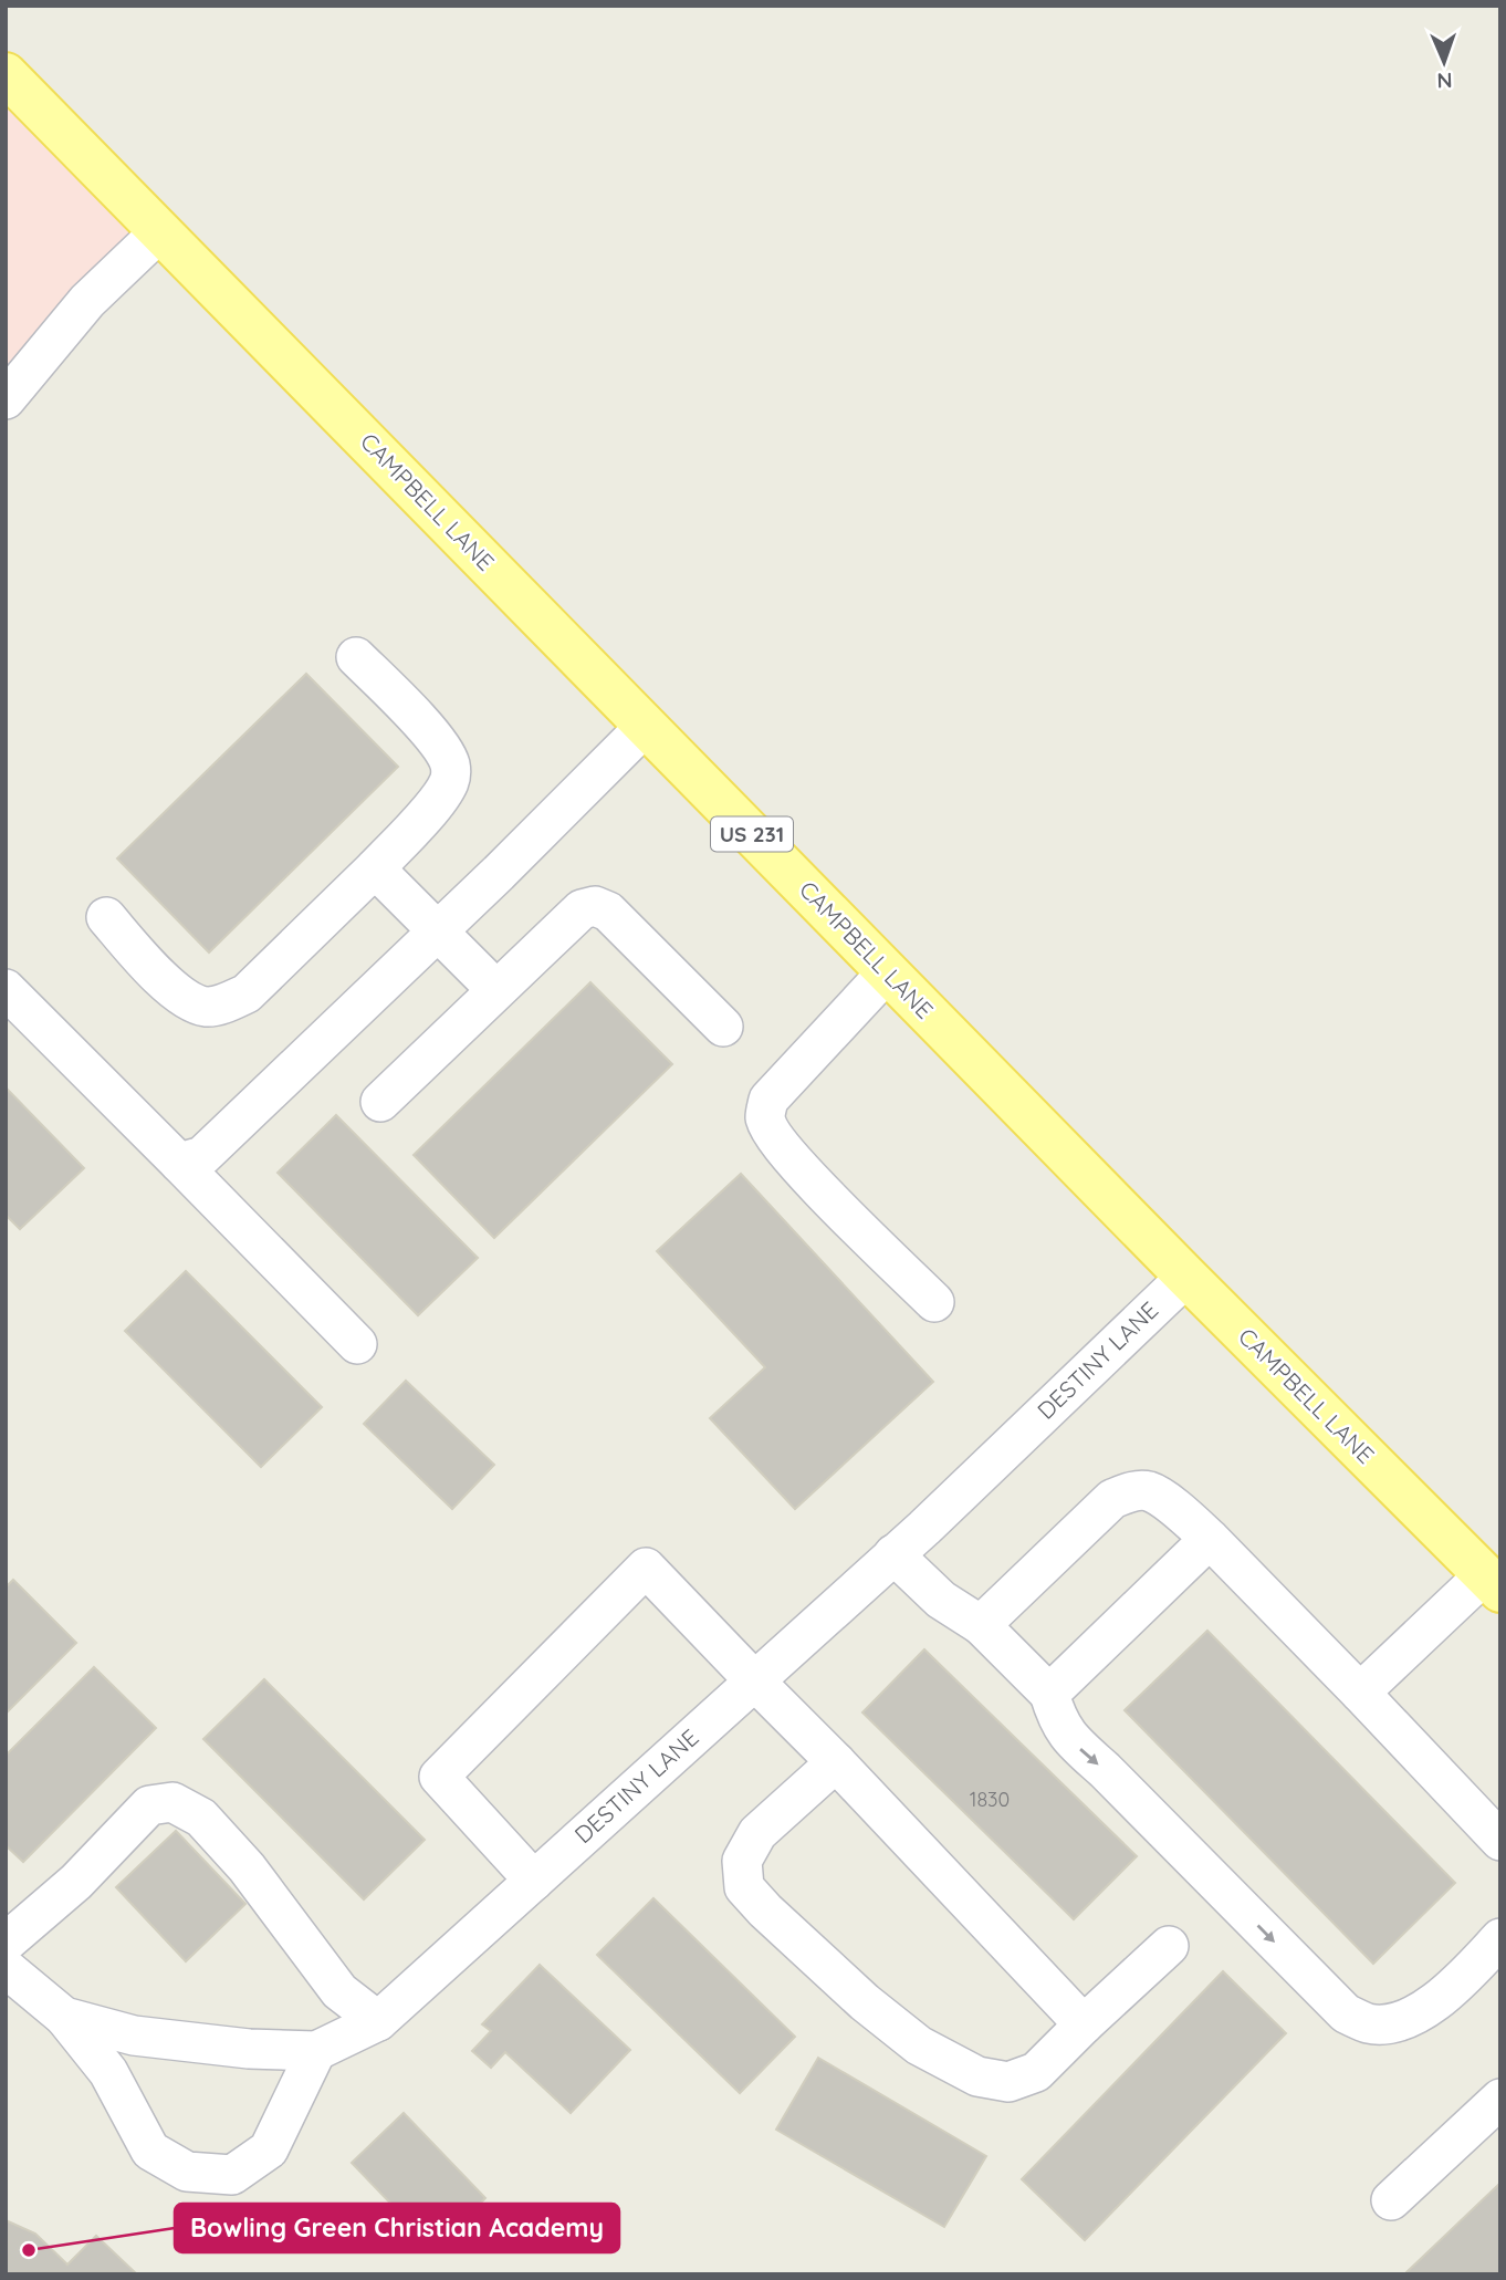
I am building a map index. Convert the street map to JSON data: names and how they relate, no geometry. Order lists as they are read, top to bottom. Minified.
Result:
{"streets":{"main road":["CAMPBELL LANE","US 231"],"street":["DESTINY LANE"]},"crossings":[["CAMPBELL LANE","DESTINY LANE"]],"places":["Bowling Green Christian Academy"],"house_numbers":["1830"],"north":"bottom"}
